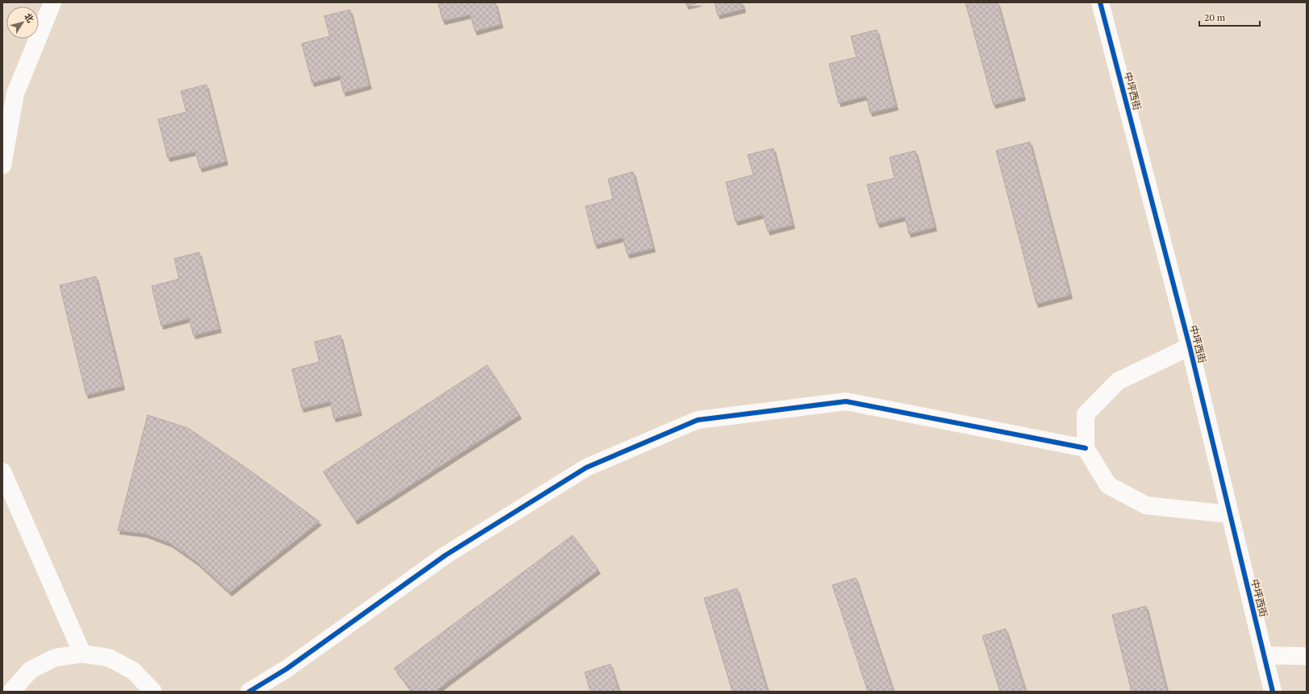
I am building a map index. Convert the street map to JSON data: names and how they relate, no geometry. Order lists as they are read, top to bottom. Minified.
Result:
{"streets":{"street":["中坪西街"]},"scale_bar":"20 m","north":"top right"}
